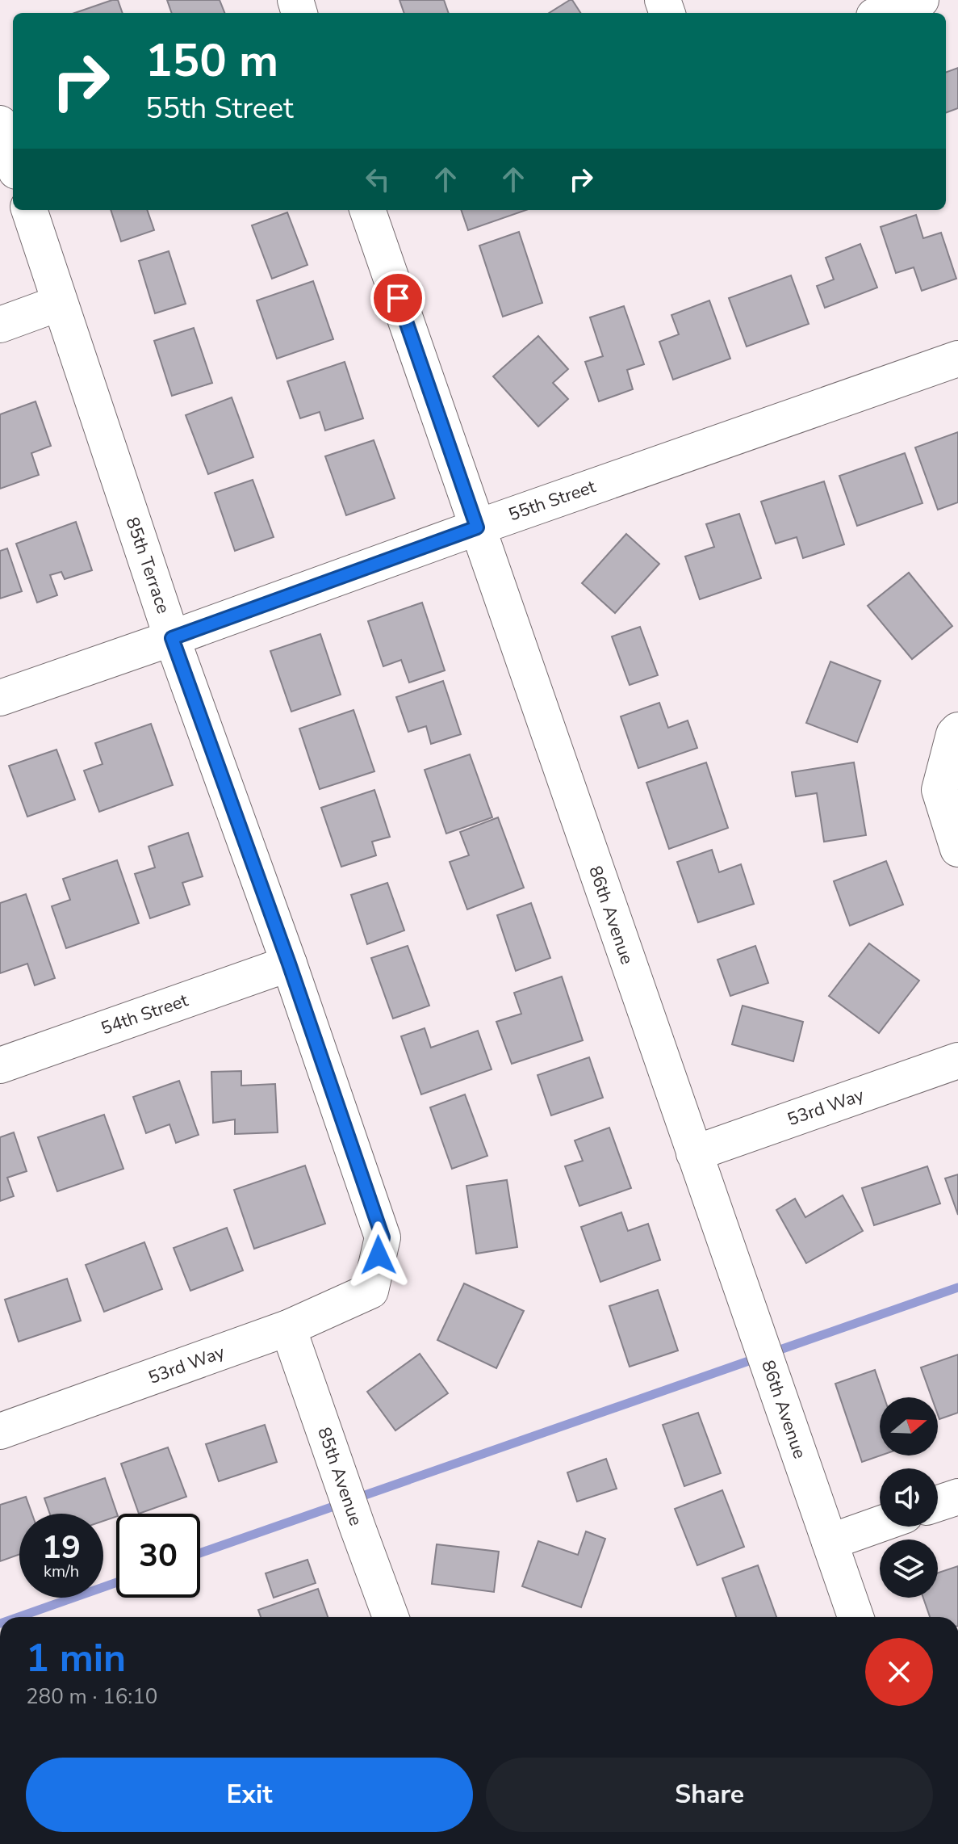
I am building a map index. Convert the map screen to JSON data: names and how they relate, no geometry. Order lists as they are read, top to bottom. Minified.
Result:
{"streets":{"street":["55th Street","85th Terrace","86th Avenue","54th Street","53rd Way","85th Avenue"]},"crossings":[["55th Street","85th Terrace"],["55th Street","86th Avenue"],["85th Terrace","54th Street"],["85th Terrace","53rd Way"],["86th Avenue","53rd Way"],["53rd Way","85th Avenue"]],"north":"right","page":{"turn":["150 m","55th Street"],"speed":"19 km/h","limit":"30","heading":["1 min","280 m · 16:10"],"buttons":["Exit","Share"]}}
